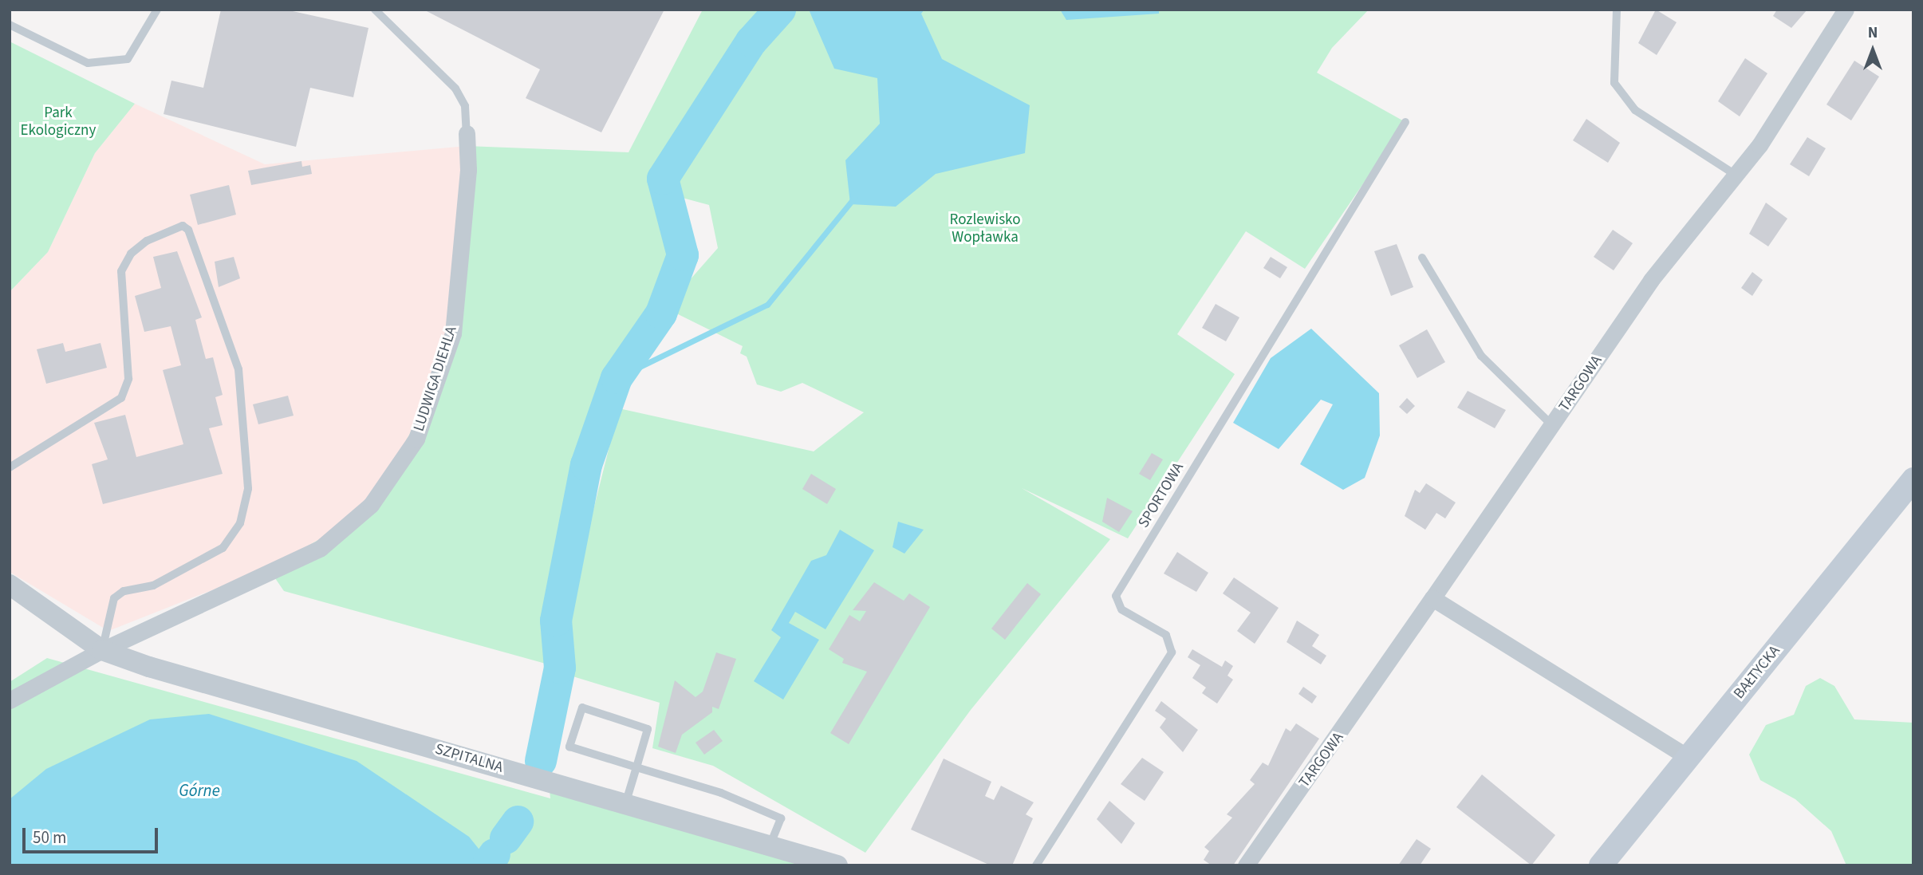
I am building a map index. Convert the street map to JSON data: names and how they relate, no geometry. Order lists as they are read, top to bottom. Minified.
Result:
{"streets":{"main road":["BAŁTYCKA"],"street":["LUDWIGA DIEHLA","TARGOWA","SZPITALNA"],"lane":["SPORTOWA"]},"crossings":[["LUDWIGA DIEHLA","SZPITALNA"]],"water":["Górne"],"parks":["Park Ekologiczny","Rozlewisko Wopławka"],"scale_bar":"50 m","north":"top"}
